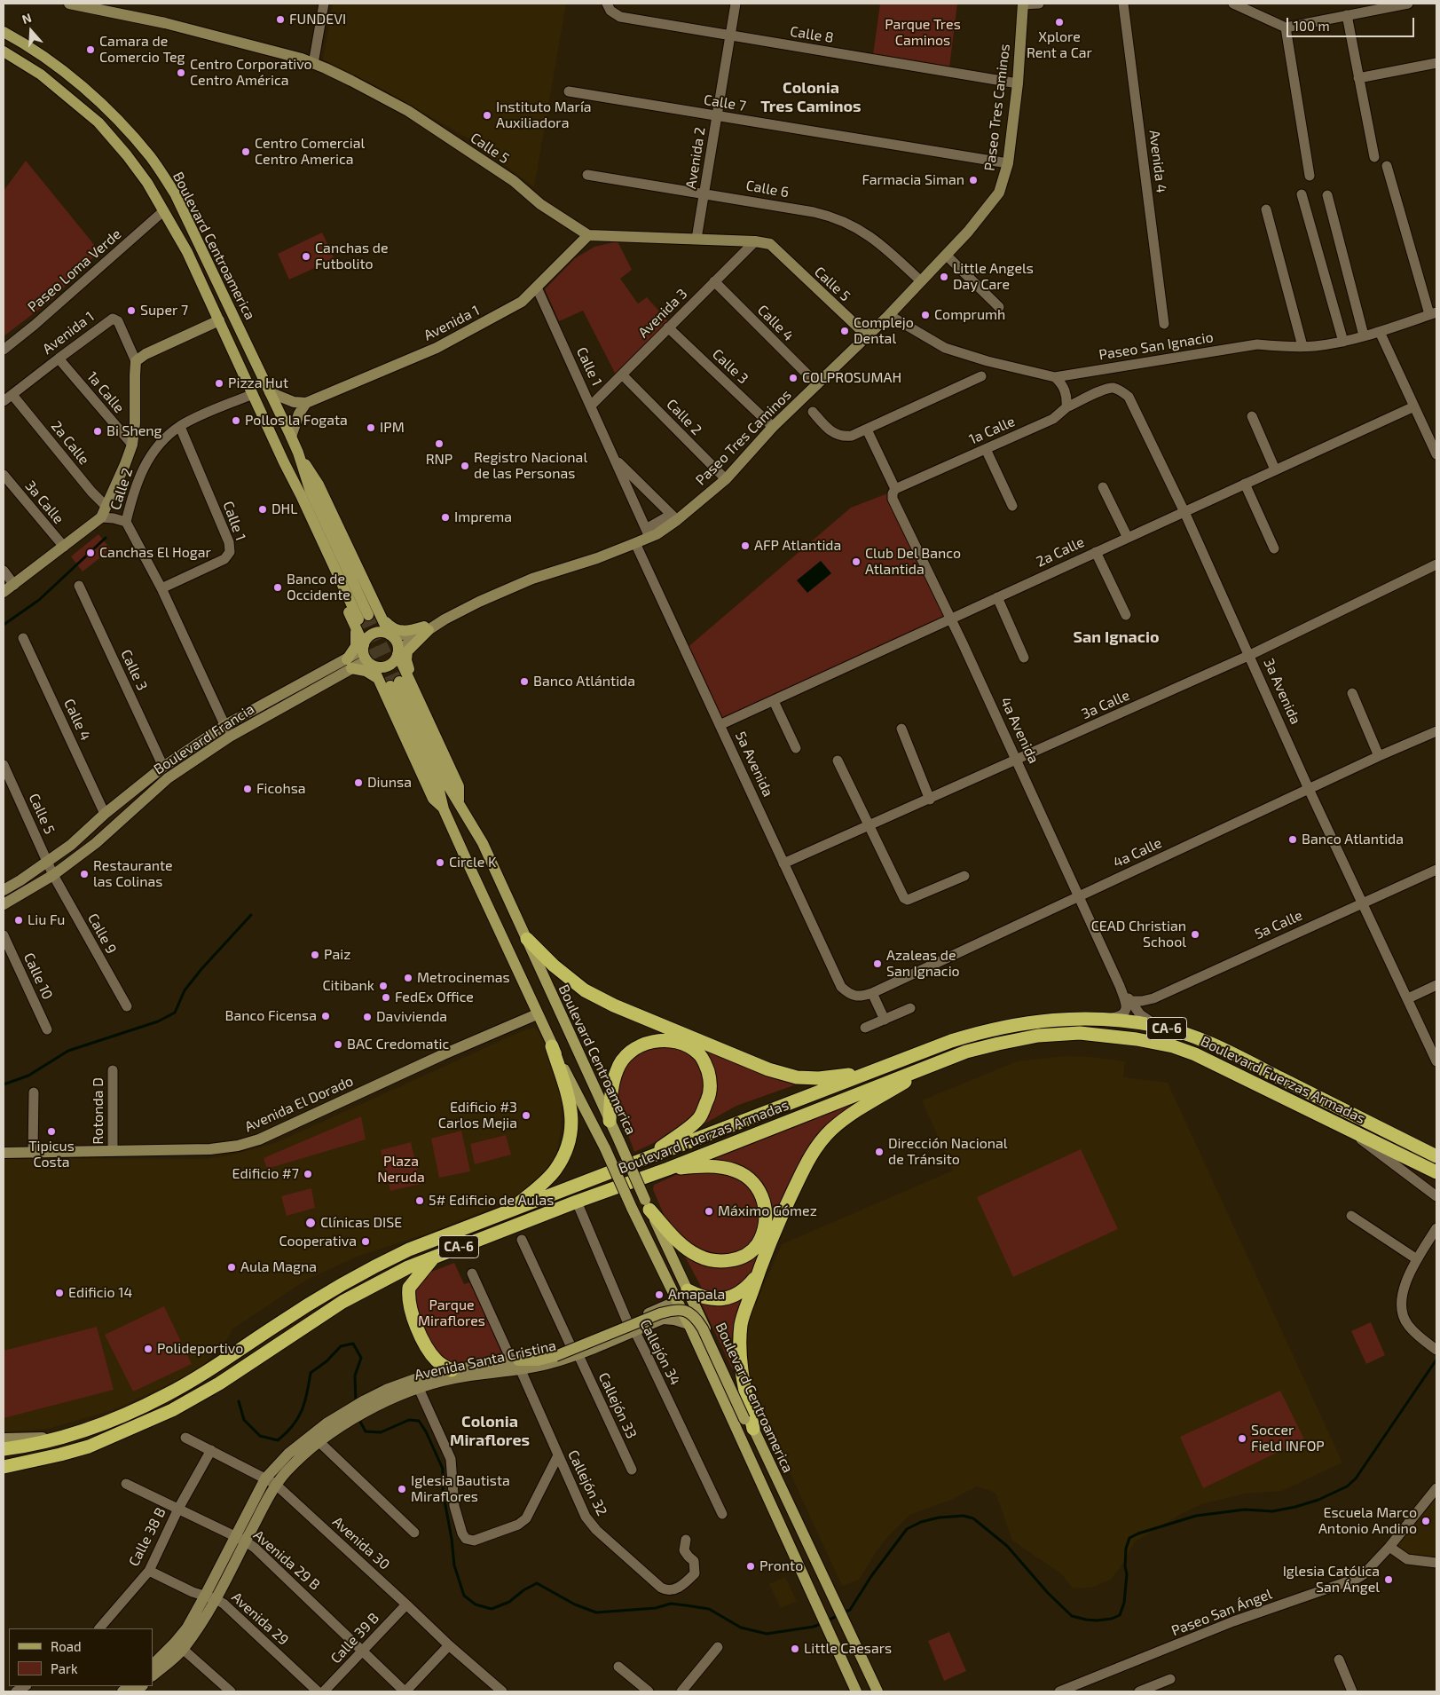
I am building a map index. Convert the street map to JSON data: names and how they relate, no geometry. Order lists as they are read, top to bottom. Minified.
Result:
{"streets":{"highway":["CA-6","Boulevard Fuerzas Armadas"],"main road":["Boulevard Centroamerica"],"street":["Calle 8","Calle 7","Paseo Tres Caminos","Calle 5","Avenida 2","Avenida 4","Calle 6","Paseo Loma Verde","Avenida 3","Avenida 1","Calle 4","Paseo San Ignacio","Calle 1","Calle 3","1a Calle","Calle 2","2a Calle","3a Calle","3a Avenida","4a Avenida","Boulevard Francia","5a Avenida","4a Calle","5a Calle","Calle 9","Calle 10","Avenida El Dorado","Rotonda D","Callejón 34","Avenida Santa Cristina","Callejón 33","Callejón 32","Calle 38 B","Avenida 30","Avenida 29 B","Paseo San Ángel","Avenida 29","Calle 39 B"]},"crossings":[["Calle 8","Paseo Tres Caminos"],["Calle 8","Avenida 2"],["Calle 7","Paseo Tres Caminos"],["Calle 7","Avenida 2"],["Paseo Tres Caminos","Calle 5"],["Paseo Tres Caminos","Calle 6"],["Paseo Tres Caminos","Boulevard Centroamerica"],["Paseo Tres Caminos","Calle 4"],["Paseo Tres Caminos","Paseo San Ignacio"],["Paseo Tres Caminos","Calle 1"],["Paseo Tres Caminos","Calle 3"],["Paseo Tres Caminos","Calle 2"],["Paseo Tres Caminos","Boulevard Francia"],["Paseo Tres Caminos","5a Avenida"],["Calle 5","Avenida 2"],["Calle 5","Avenida 3"],["Calle 5","Avenida 1"],["Calle 5","Boulevard Francia"],["Calle 5","Calle 9"],["Avenida 2","Calle 6"],["Boulevard Centroamerica","Paseo Loma Verde"],["Boulevard Centroamerica","Calle 2"],["Boulevard Centroamerica","Boulevard Francia"],["Boulevard Centroamerica","Avenida El Dorado"],["Boulevard Centroamerica","Avenida Santa Cristina"],["Avenida 3","Calle 4"],["Avenida 3","Calle 1"],["Avenida 3","Calle 3"],["Avenida 3","Calle 2"],["Avenida 1","Calle 1"],["Avenida 1","1a Calle"],["Avenida 1","2a Calle"],["Calle 4","Boulevard Francia"],["Calle 1","Calle 2"],["Calle 3","Boulevard Francia"],["1a Calle","3a Avenida"],["1a Calle","4a Avenida"],["Calle 2","Boulevard Francia"],["2a Calle","3a Avenida"],["2a Calle","4a Avenida"],["2a Calle","5a Avenida"],["3a Calle","3a Avenida"],["3a Calle","4a Avenida"],["3a Calle","5a Avenida"],["3a Avenida","4a Calle"],["3a Avenida","5a Calle"],["4a Avenida","4a Calle"],["4a Avenida","5a Calle"],["4a Avenida","Boulevard Fuerzas Armadas"],["Boulevard Francia","Calle 9"],["5a Avenida","4a Calle"],["Boulevard Fuerzas Armadas","Callejón 34"],["Avenida El Dorado","Rotonda D"],["Callejón 34","Avenida Santa Cristina"],["Avenida Santa Cristina","Callejón 33"],["Avenida Santa Cristina","Callejón 32"],["Avenida Santa Cristina","Avenida 30"],["Avenida Santa Cristina","Avenida 29 B"],["Avenida Santa Cristina","Avenida 29"],["Calle 38 B","Avenida 30"],["Calle 38 B","Avenida 29 B"],["Calle 38 B","Avenida 29"],["Avenida 30","Calle 39 B"],["Avenida 29 B","Calle 39 B"]],"districts":["Colonia Tres Caminos","San Ignacio","Colonia Miraflores"],"parks":["Parque Tres Caminos","Plaza Neruda","Parque Miraflores"],"places":["FUNDEVI","Xplore Rent a Car","Camara de Comercio Teg","Centro Corporativo Centro América","Instituto María Auxiliadora","Centro Comercial Centro America","Farmacia Siman","Canchas de Futbolito","Little Angels Day Care","Super 7","Comprumh","Complejo Dental","COLPROSUMAH","Pizza Hut","Pollos la Fogata","IPM","Bi Sheng","RNP","Registro Nacional de las Personas","DHL","Imprema","AFP Atlantida","Canchas El Hogar","Club Del Banco Atlantida","Banco de Occidente","Banco Atlántida","Diunsa","Ficohsa","Banco Atlantida","Circle K","Restaurante las Colinas","Liu Fu","CEAD Christian School","Paiz","Azaleas de San Ignacio","Metrocinemas","Citibank","FedEx Office","Banco Ficensa","Davivienda","BAC Credomatic","Edificio #3 Carlos Mejia","Tipicus Costa","Dirección Nacional de Tránsito","Edificio #7","5# Edificio de Aulas","Máximo Gómez","Clínicas DISE","Cooperativa","Aula Magna","Edificio 14","Amapala","Polideportivo","Soccer Field INFOP","Iglesia Bautista Miraflores","Escuela Marco Antonio Andino","Pronto","Iglesia Católica San Ángel","Little Caesars"],"legend":["Road","Park"],"scale_bar":"100 m","north":"top"}
